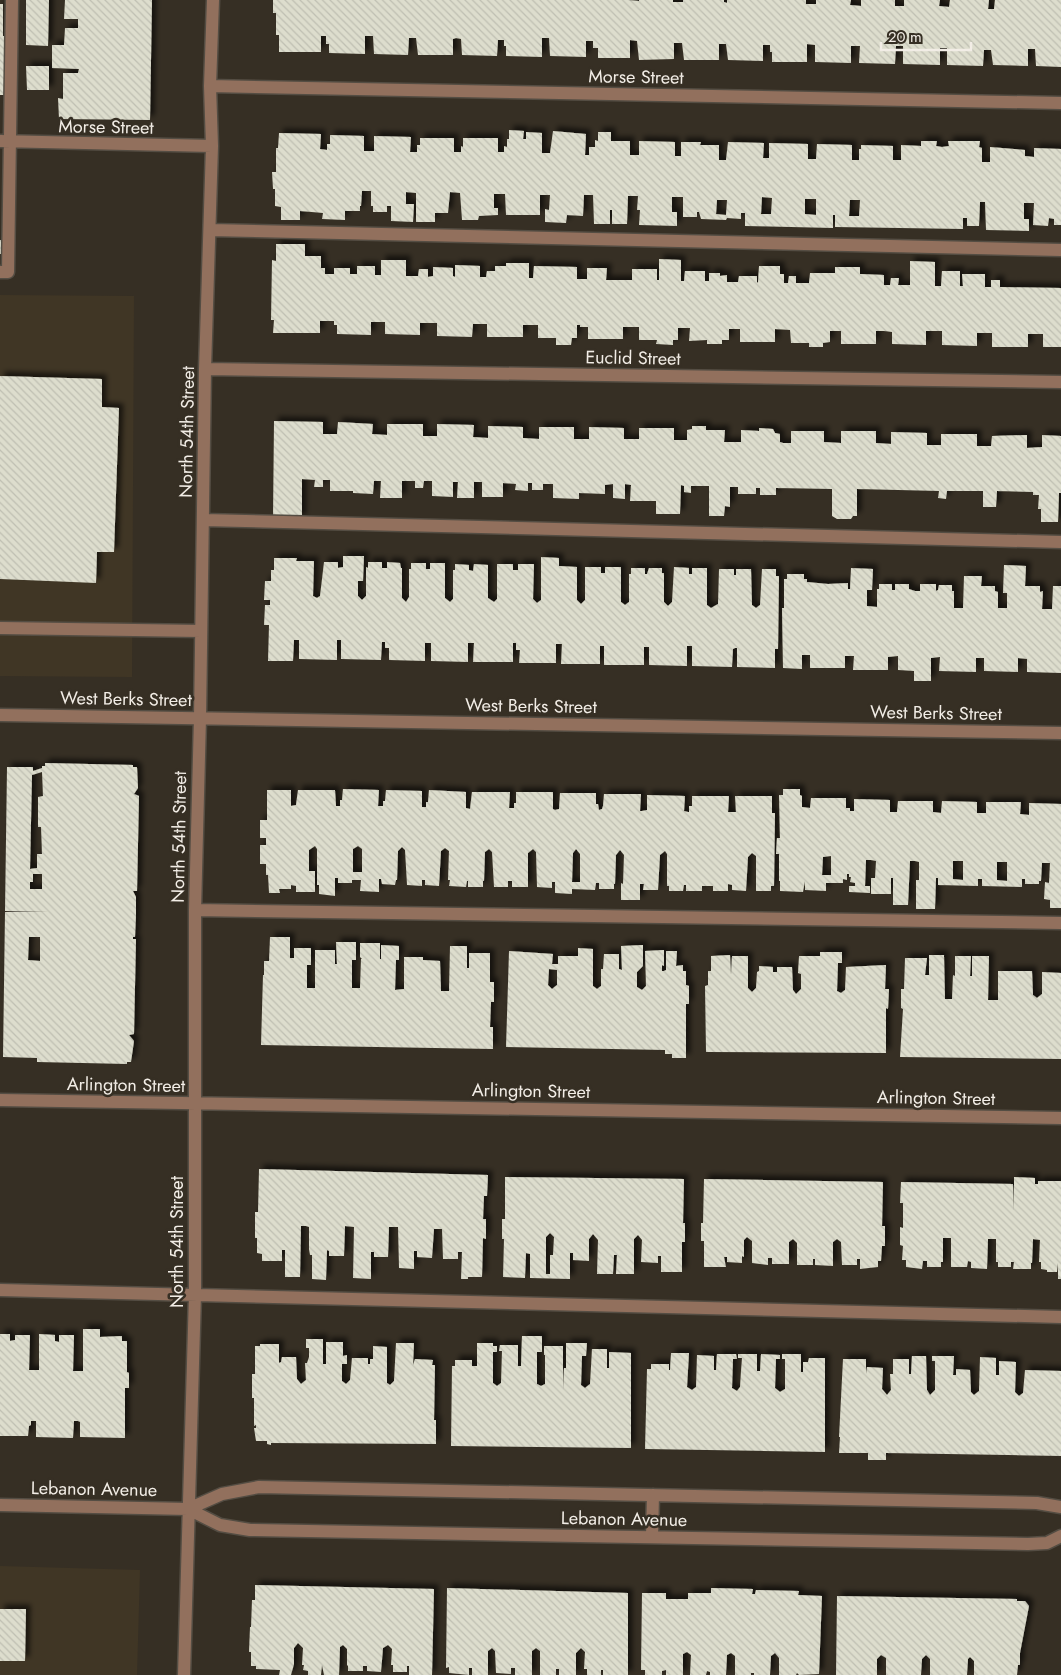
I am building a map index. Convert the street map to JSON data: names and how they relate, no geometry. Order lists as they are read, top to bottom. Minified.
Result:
{"streets":{"street":["Morse Street","Euclid Street","North 54th Street","West Berks Street","Arlington Street","Lebanon Avenue"]},"crossings":[["Morse Street","North 54th Street"],["Euclid Street","North 54th Street"],["North 54th Street","West Berks Street"],["North 54th Street","Arlington Street"],["North 54th Street","Lebanon Avenue"]],"scale_bar":"20 m"}
